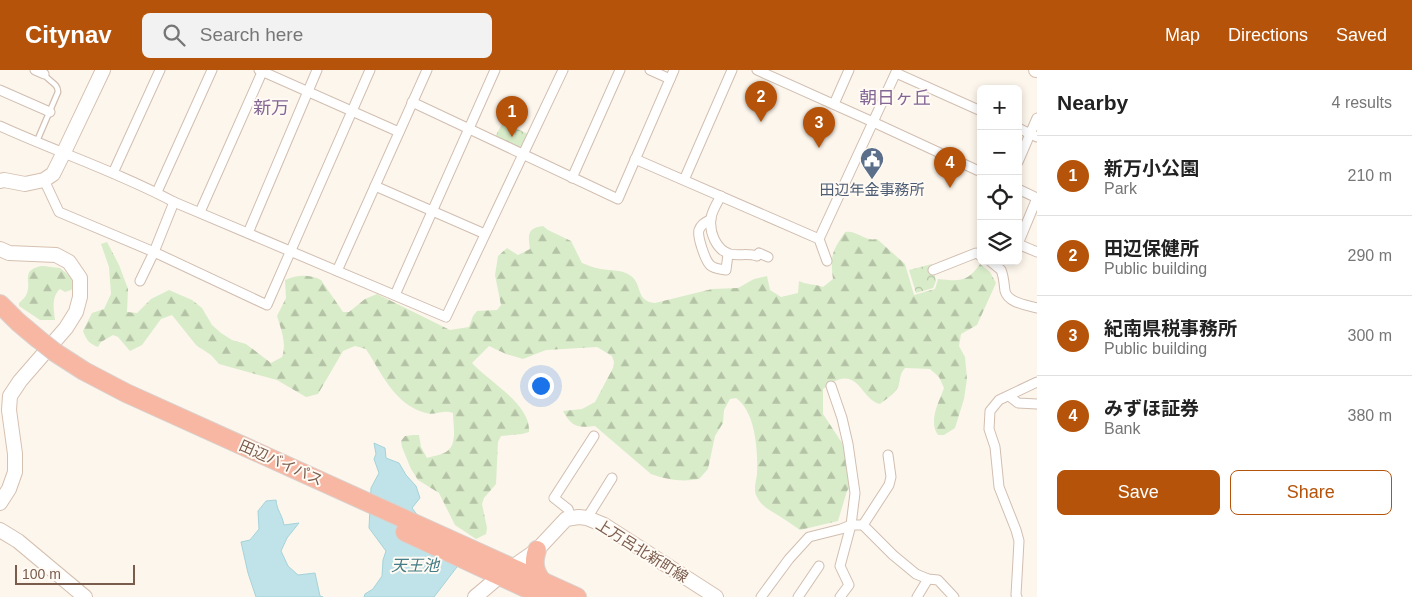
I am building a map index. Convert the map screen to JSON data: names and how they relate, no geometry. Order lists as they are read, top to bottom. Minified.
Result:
{"streets":{"highway":["田辺バイパス"],"street":["上万呂北新町線"]},"districts":["朝日ヶ丘","新万"],"water":["天王池"],"places":{"public building":["田辺年金事務所"]},"scale_bar":"100 m","page":{"header":"Citynav","search":"Search here","nav":["Map","Directions","Saved"],"heading":["Nearby","4 results"],"pins":["2","1","3","4"],"map_buttons":["+","−"],"list":[{"mark":"1","name":"新万小公園","note":"Park","value":"210 m"},{"mark":"2","name":"田辺保健所","note":"Public building","value":"290 m"},{"mark":"3","name":"紀南県税事務所","note":"Public building","value":"300 m"},{"mark":"4","name":"みずほ証券","note":"Bank","value":"380 m"}],"buttons":["Save","Share"],"scale":"100 m"}}
